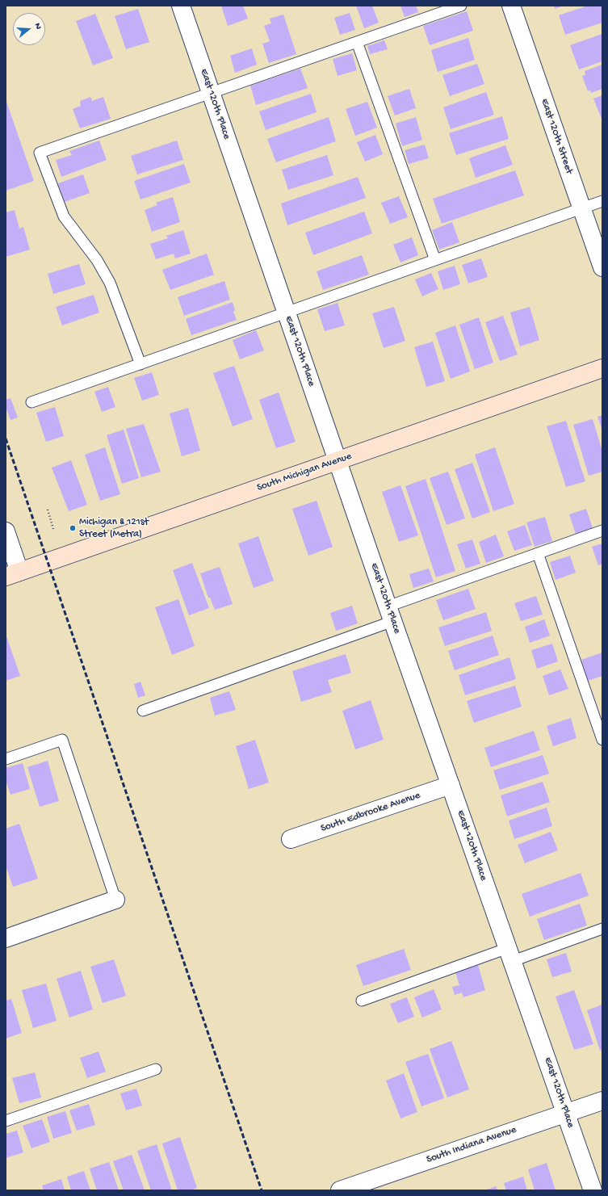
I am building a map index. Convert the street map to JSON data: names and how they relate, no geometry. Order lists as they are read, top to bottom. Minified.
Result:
{"streets":{"main road":["South Michigan Avenue"],"street":["East 120th Place","East 120th Street","South Edbrooke Avenue","South Indiana Avenue"]},"crossings":[["East 120th Place","South Michigan Avenue"],["East 120th Place","South Edbrooke Avenue"],["East 120th Place","South Indiana Avenue"]],"places":["Michigan & 121st Street (Metra)"],"north":"right"}
